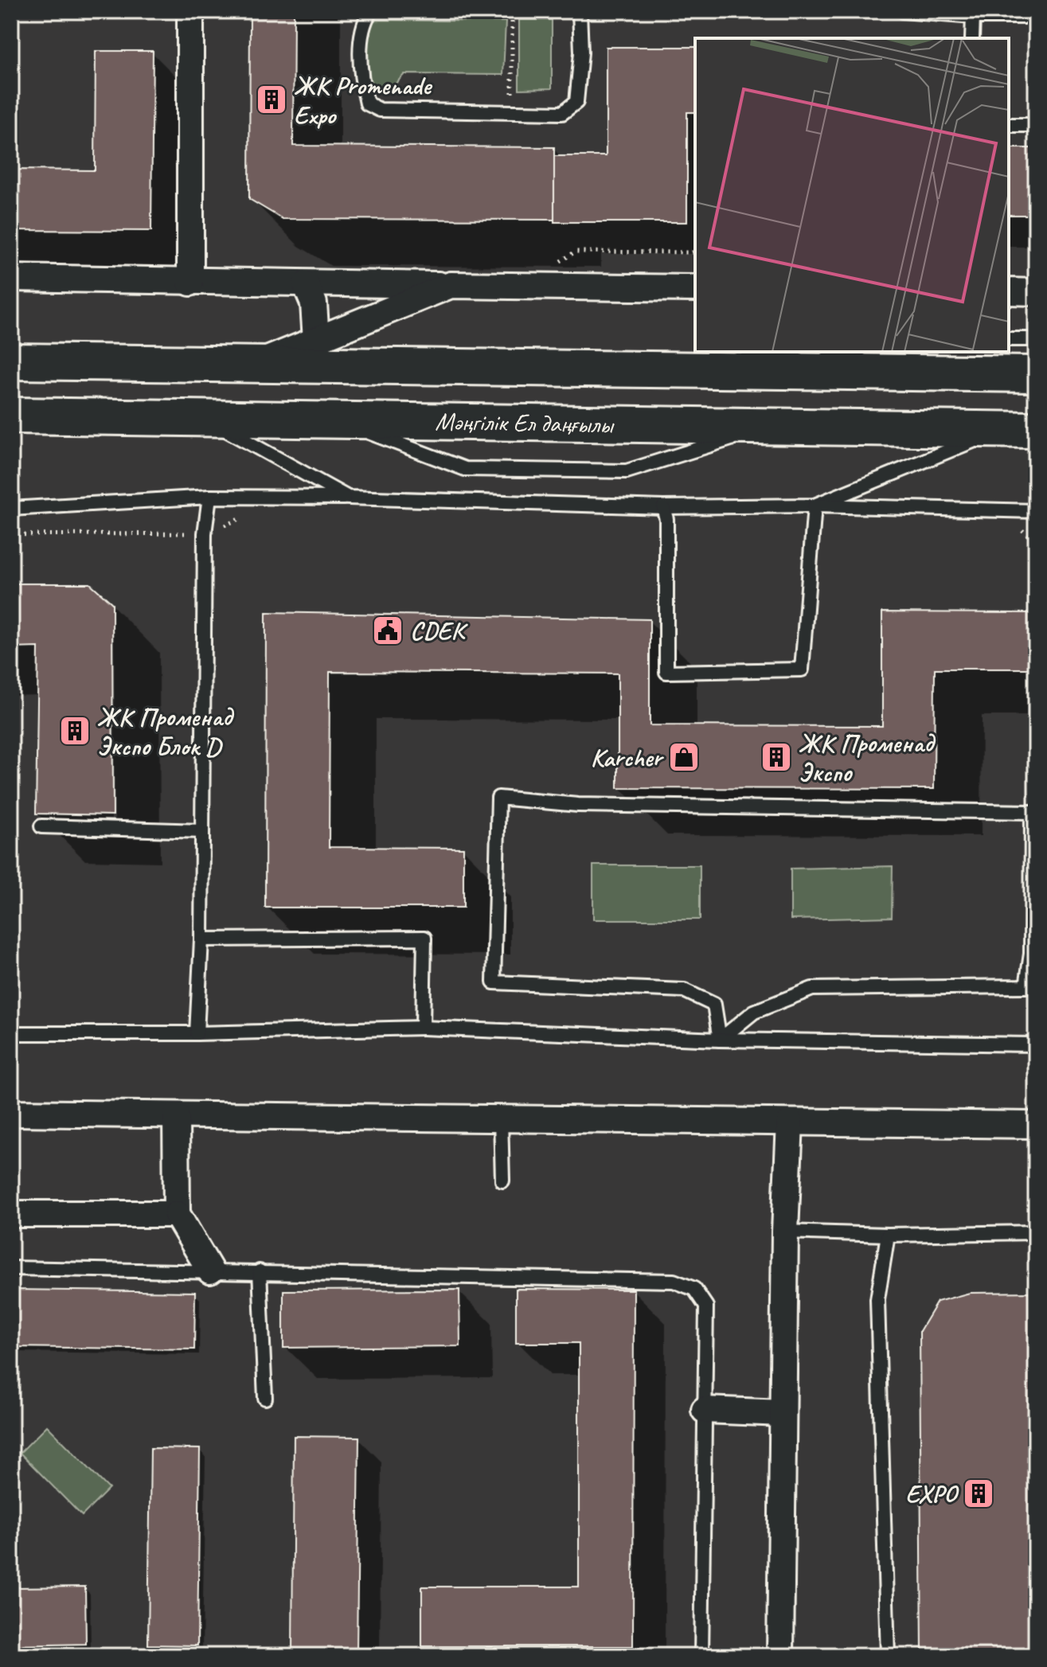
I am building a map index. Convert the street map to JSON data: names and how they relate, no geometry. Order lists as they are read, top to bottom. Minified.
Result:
{"streets":{"main road":["Мәңгілік Ел даңғылы"]},"places":{"building":["ЖК Promenade Expo","ЖК Променад Экспо Блок D","ЖК Променад Экспо","EXPO"],"public building":["CDEK"],"shop":["Karcher"]}}
